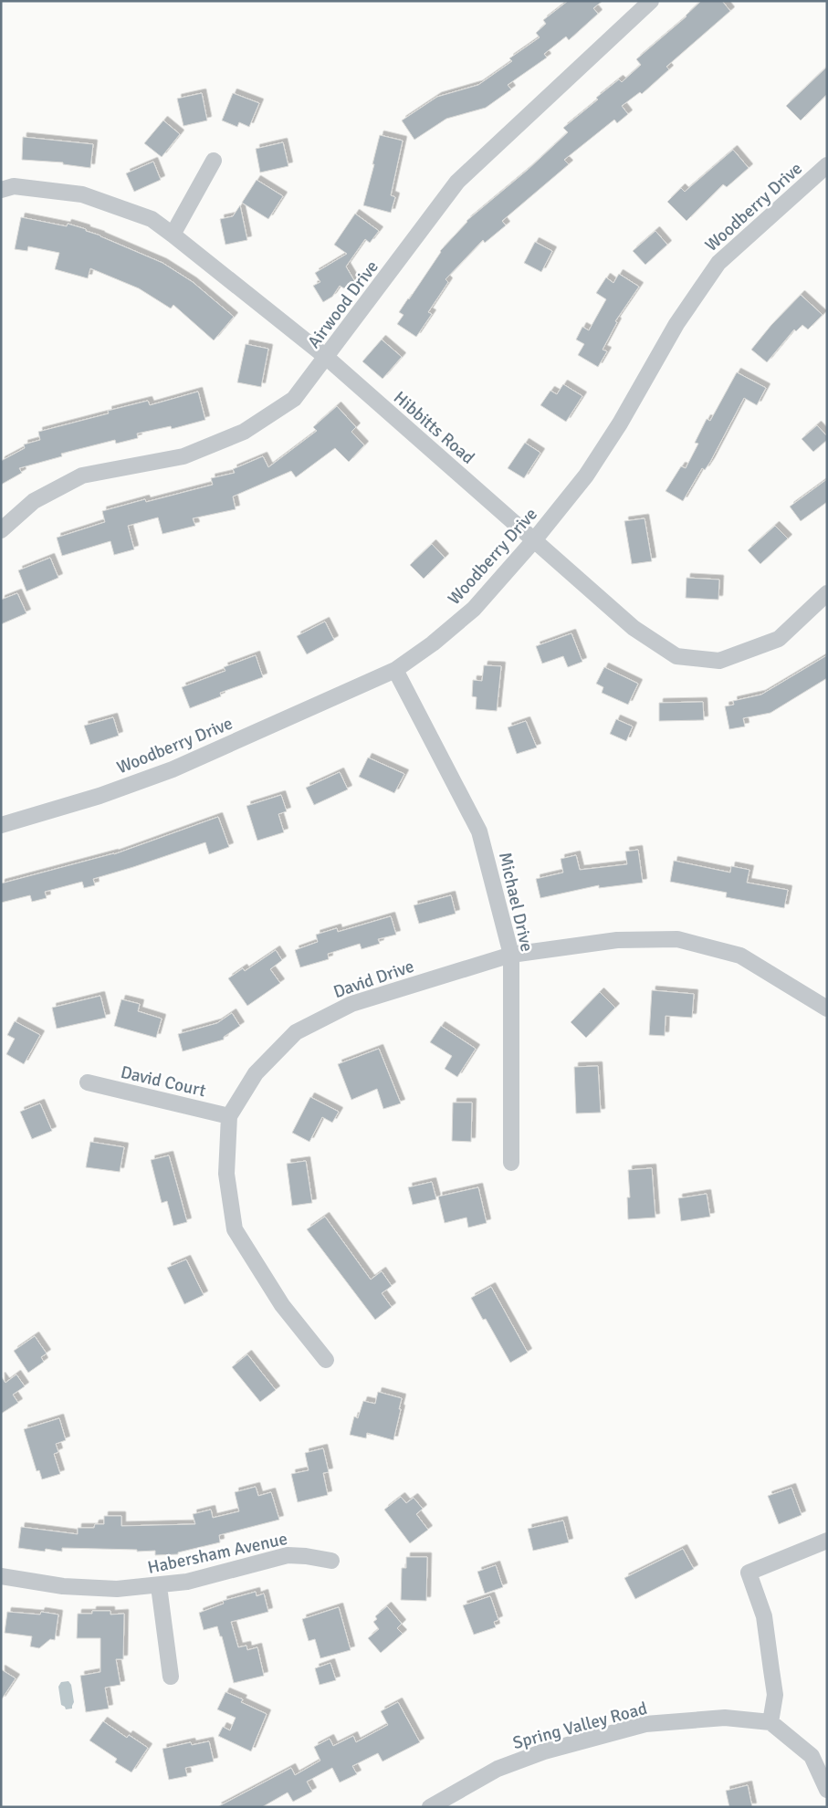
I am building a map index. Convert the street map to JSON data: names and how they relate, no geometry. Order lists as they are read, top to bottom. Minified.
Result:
{"streets":{"street":["Woodberry Drive","Airwood Drive","Hibbitts Road","Michael Drive","David Drive","David Court","Habersham Avenue","Spring Valley Road"]},"crossings":[["Woodberry Drive","Hibbitts Road"],["Woodberry Drive","Michael Drive"],["Airwood Drive","Hibbitts Road"],["Michael Drive","David Drive"],["David Drive","David Court"]]}
